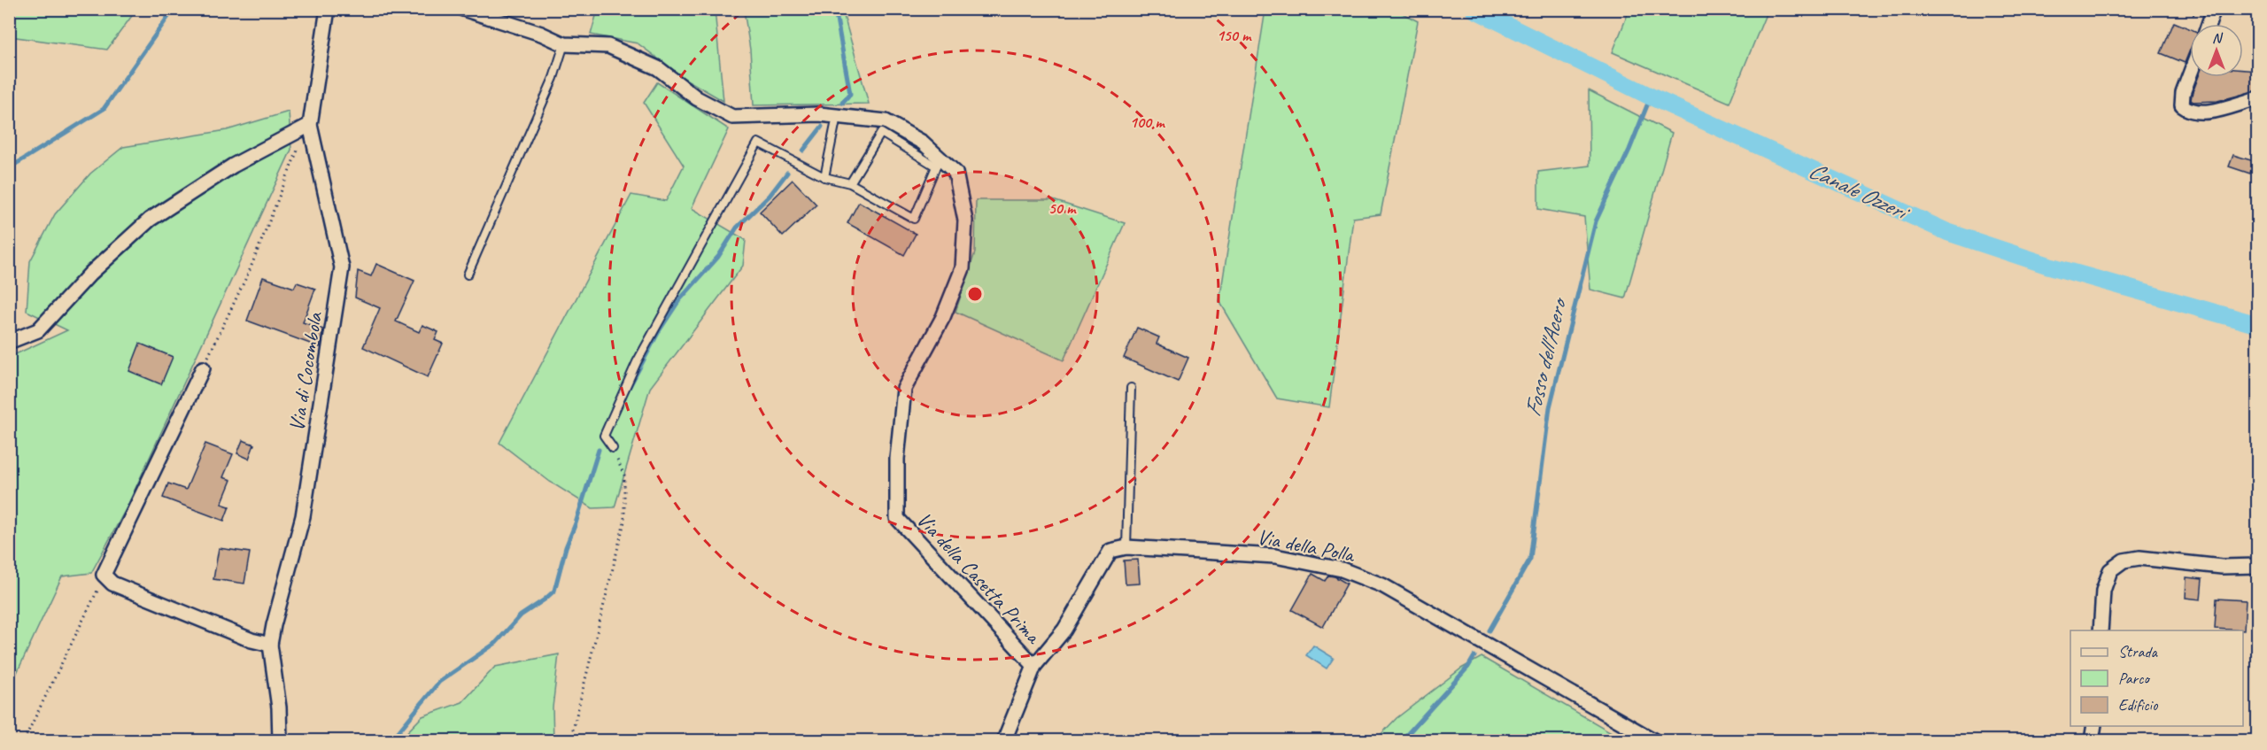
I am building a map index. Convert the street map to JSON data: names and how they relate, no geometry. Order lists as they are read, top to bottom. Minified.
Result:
{"streets":{"street":["Via di Cocombola","Via della Polla","Via della Casetta Prima"]},"water":["Canale Ozzeri","Fosso dell'Acero"],"legend":["Strada","Parco","Edificio"],"north":"top","rings":["150 m","100 m","50 m"]}
